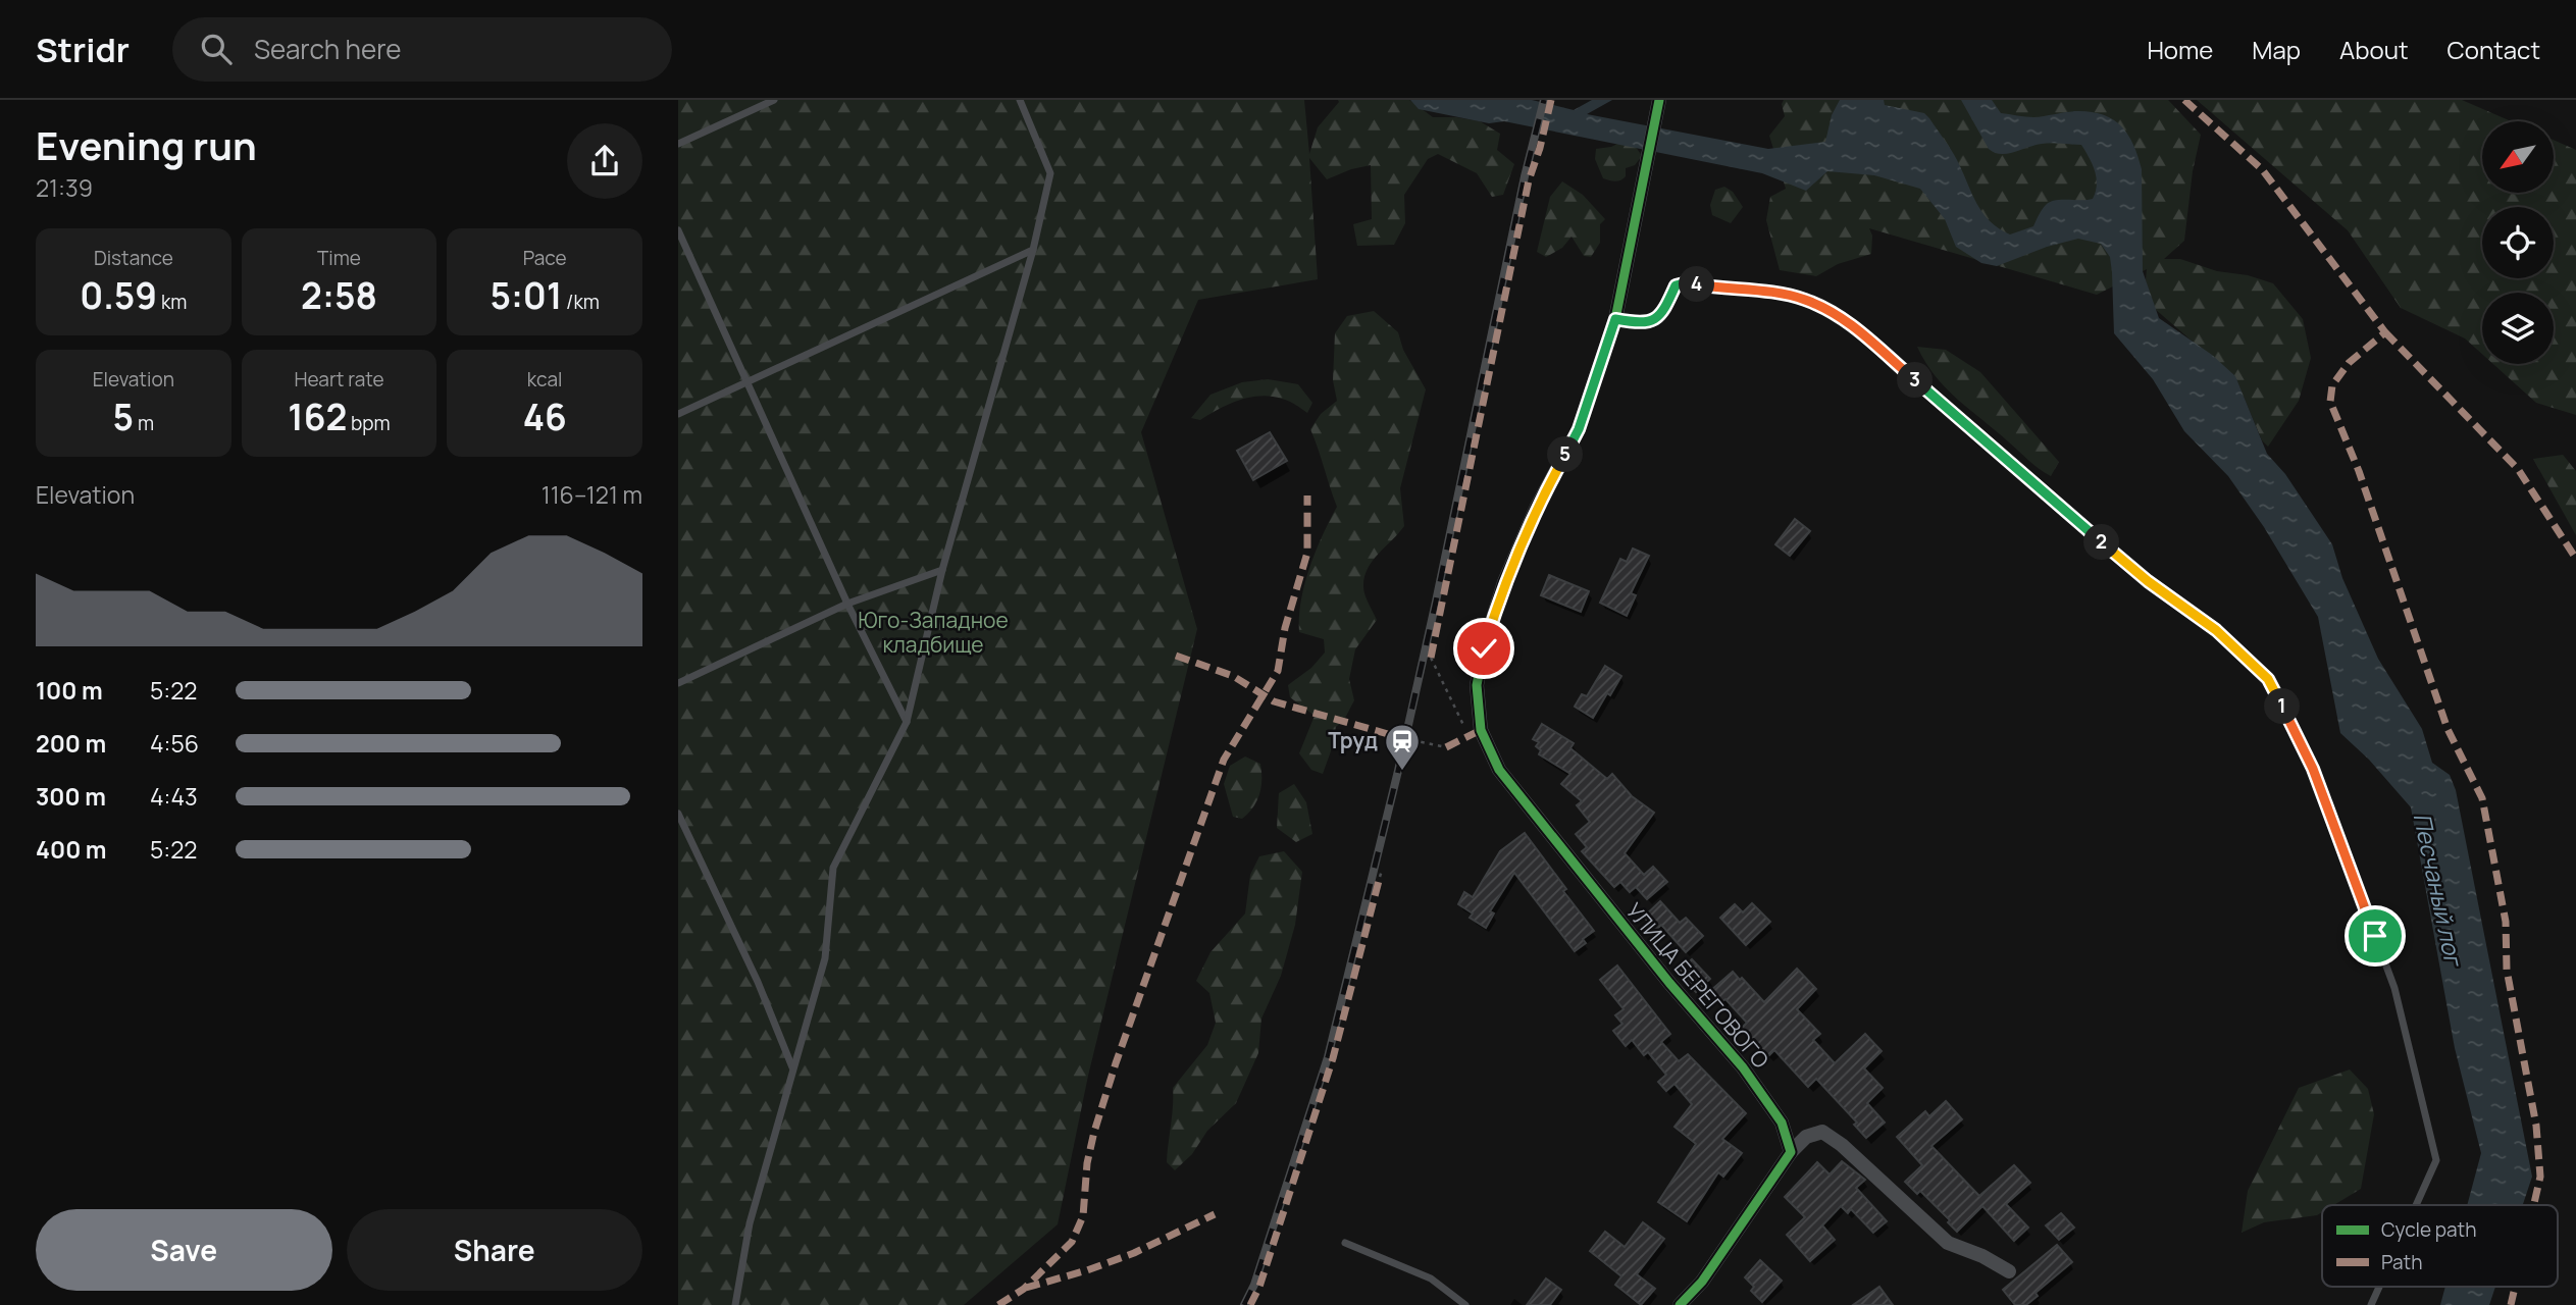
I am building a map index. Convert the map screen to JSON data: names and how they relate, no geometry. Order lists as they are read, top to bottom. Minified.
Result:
{"streets":{"street":["УЛИЦА БЕРЕГОВОГО"]},"water":["Песчаный лог"],"parks":["Юго-Западное кладбище"],"places":{"station":["Труд"]},"legend":["Cycle path","Path"],"north":"bottom left","page":{"header":"Stridr","search":"Search here","nav":["Home","Map","About","Contact"],"heading":["Evening run","21:39"],"stats":[["Distance","0.59 km"],["Time","2:58"],["Pace","5:01 /km"],["Elevation","5 m"],["Heart rate","162 bpm"],["kcal","46"]],"pins":["4","3","5","2","1"],"chart":["Elevation","116–121 m"],"list":[{"name":"100 m","note":"5:22"},{"name":"200 m","note":"4:56"},{"name":"300 m","note":"4:43"},{"name":"400 m","note":"5:22"}],"buttons":["Save","Share"]}}
